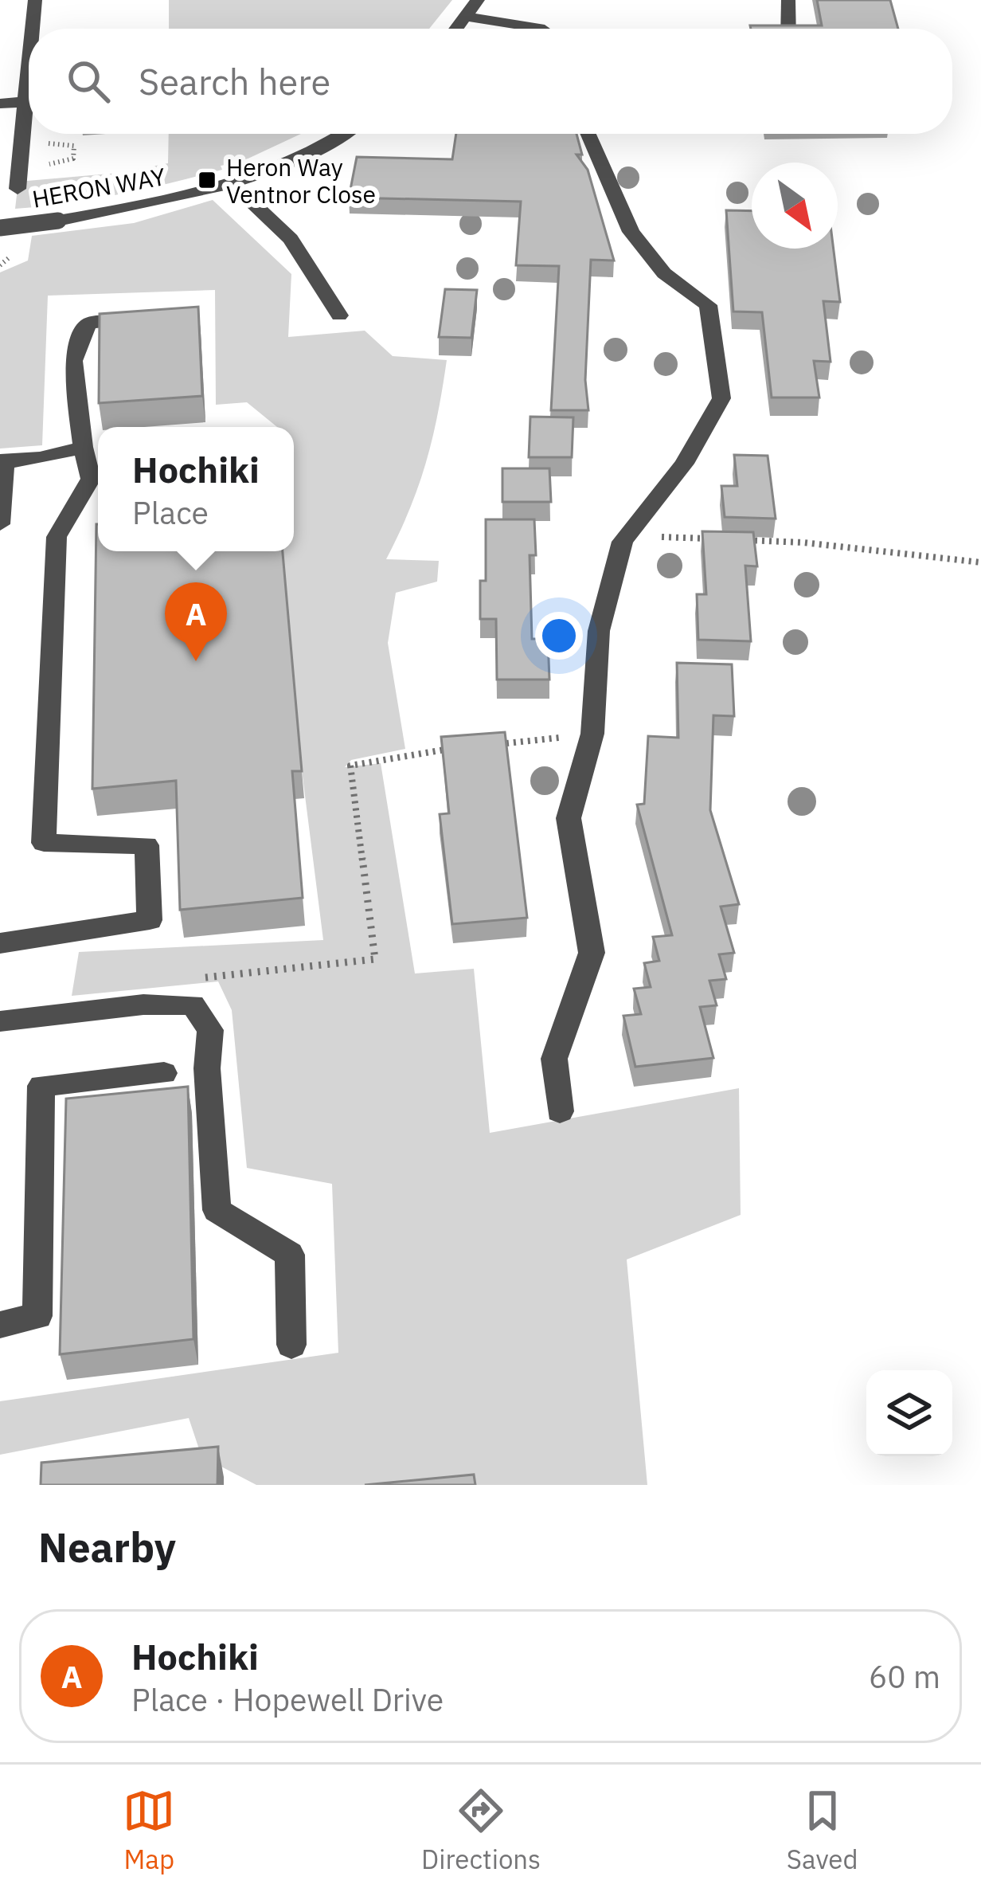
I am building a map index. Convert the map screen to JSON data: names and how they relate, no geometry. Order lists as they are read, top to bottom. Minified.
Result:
{"streets":{"street":["HERON WAY"]},"places":{"transit":["Heron Way Ventnor Close"]},"north":"bottom right","page":{"search":"Search here","popup":["Hochiki","Place"],"pins":"A","heading":"Nearby","list":[{"mark":"A","name":"Hochiki","note":"Place · Hopewell Drive","value":"60 m"}],"nav":["Map","Directions","Saved"]}}
